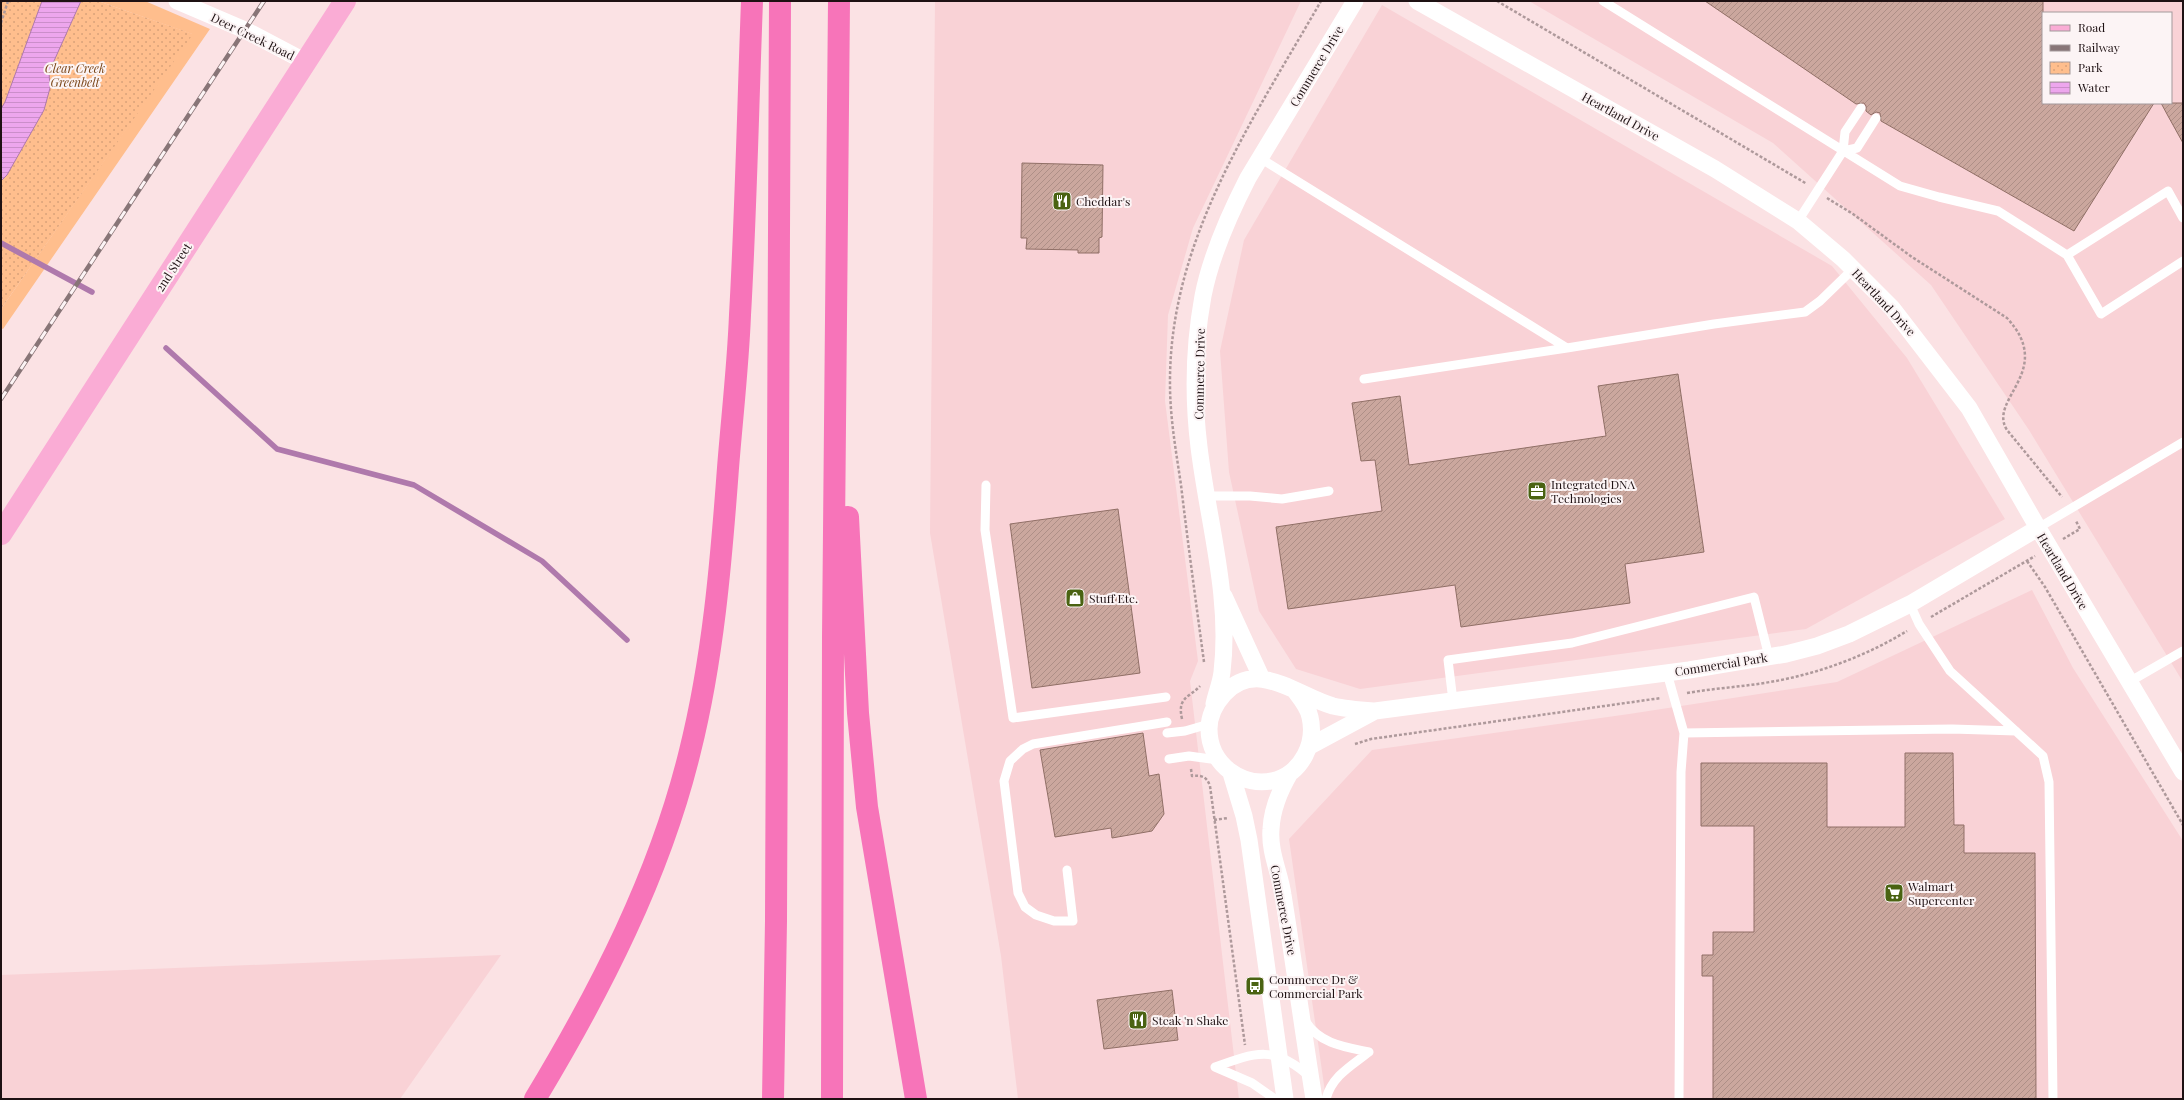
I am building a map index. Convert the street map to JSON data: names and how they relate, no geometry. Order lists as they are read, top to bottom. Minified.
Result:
{"streets":{"main road":["2nd Street"],"street":["Deer Creek Road","Commerce Drive","Heartland Drive","Commercial Park"]},"crossings":[["Deer Creek Road","2nd Street"],["Heartland Drive","Commercial Park"]],"parks":["Clear Creek Greenbelt"],"places":{"restaurant":["Cheddar's","Steak 'n Shake"],"office":["Integrated DNA Technologies"],"shop":["Stuff Etc."],"supermarket":["Walmart Supercenter"],"bus stop":["Commerce Dr & Commercial Park"]},"legend":["Road","Railway","Park","Water"]}
